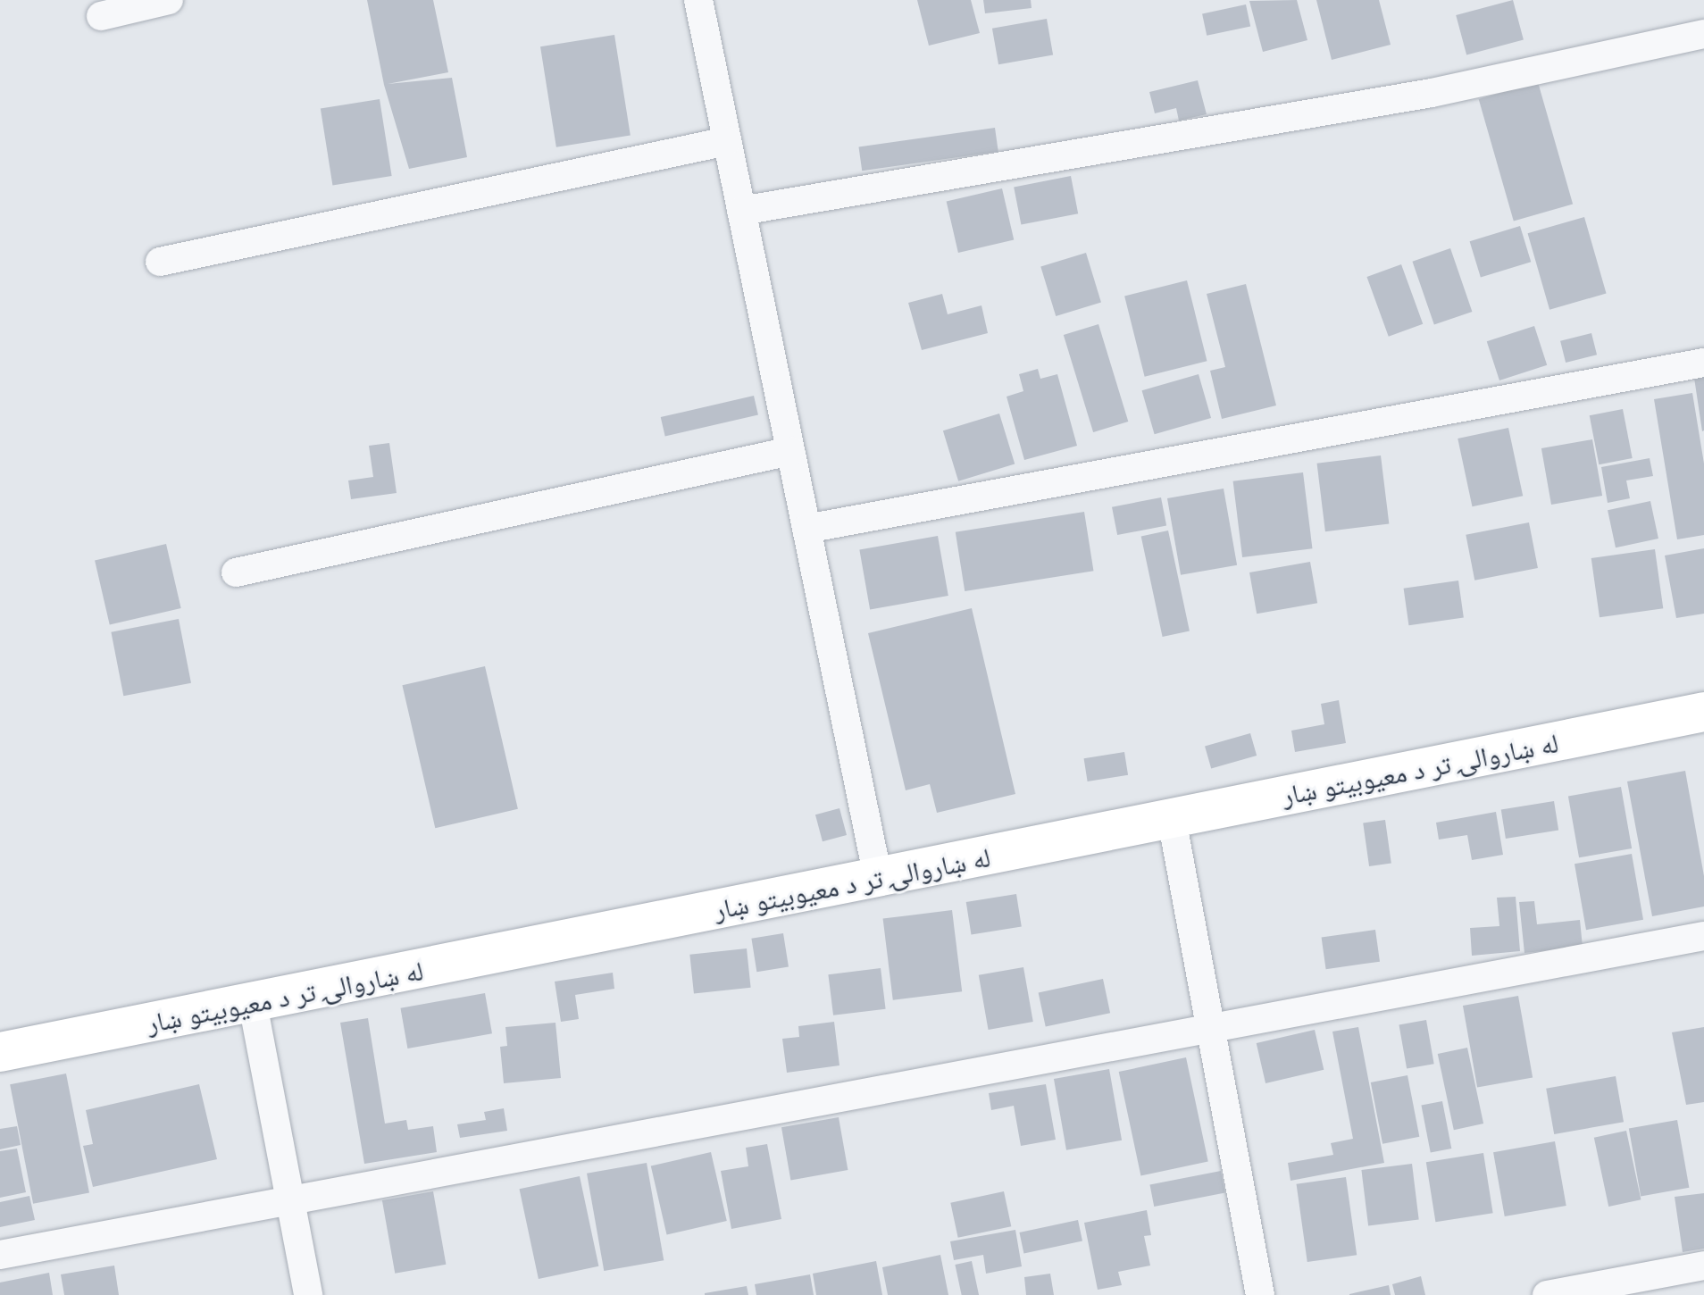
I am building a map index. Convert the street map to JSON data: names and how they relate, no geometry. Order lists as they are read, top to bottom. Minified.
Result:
{"streets":{"street":["له ښاروالۍ تر د معیوبیتو ښار"]}}
